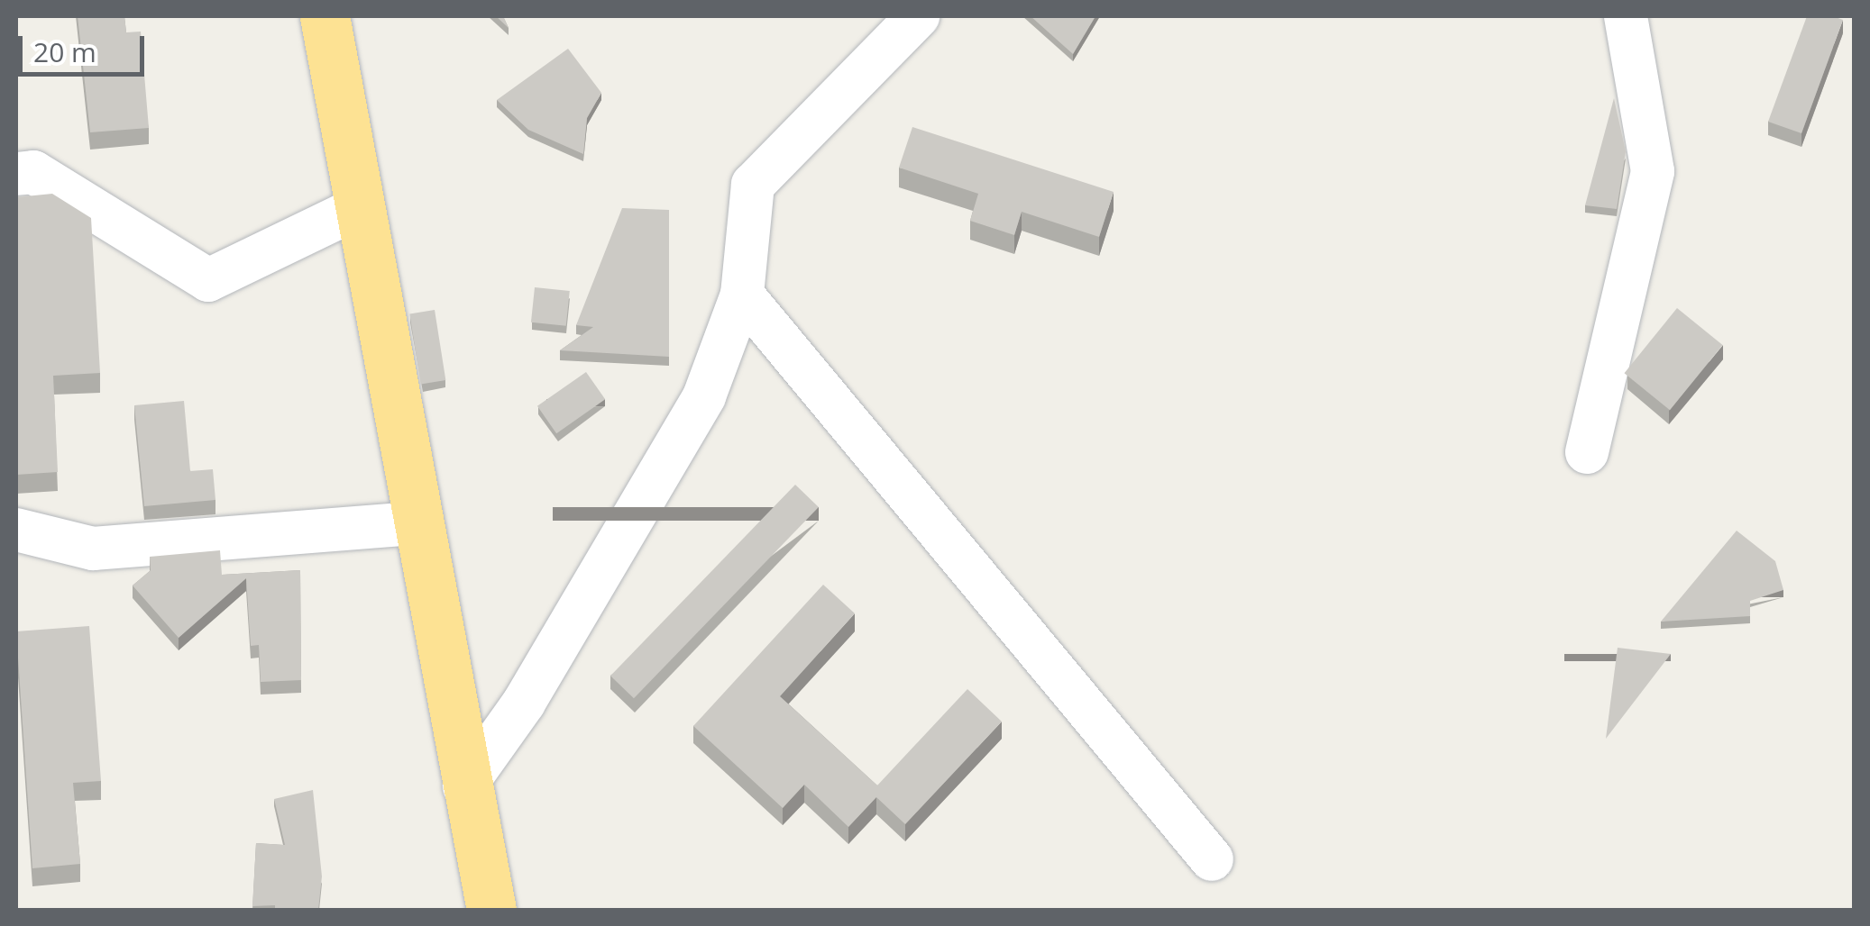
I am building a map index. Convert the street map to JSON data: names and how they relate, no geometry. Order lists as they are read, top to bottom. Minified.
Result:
{"scale_bar":"20 m"}
